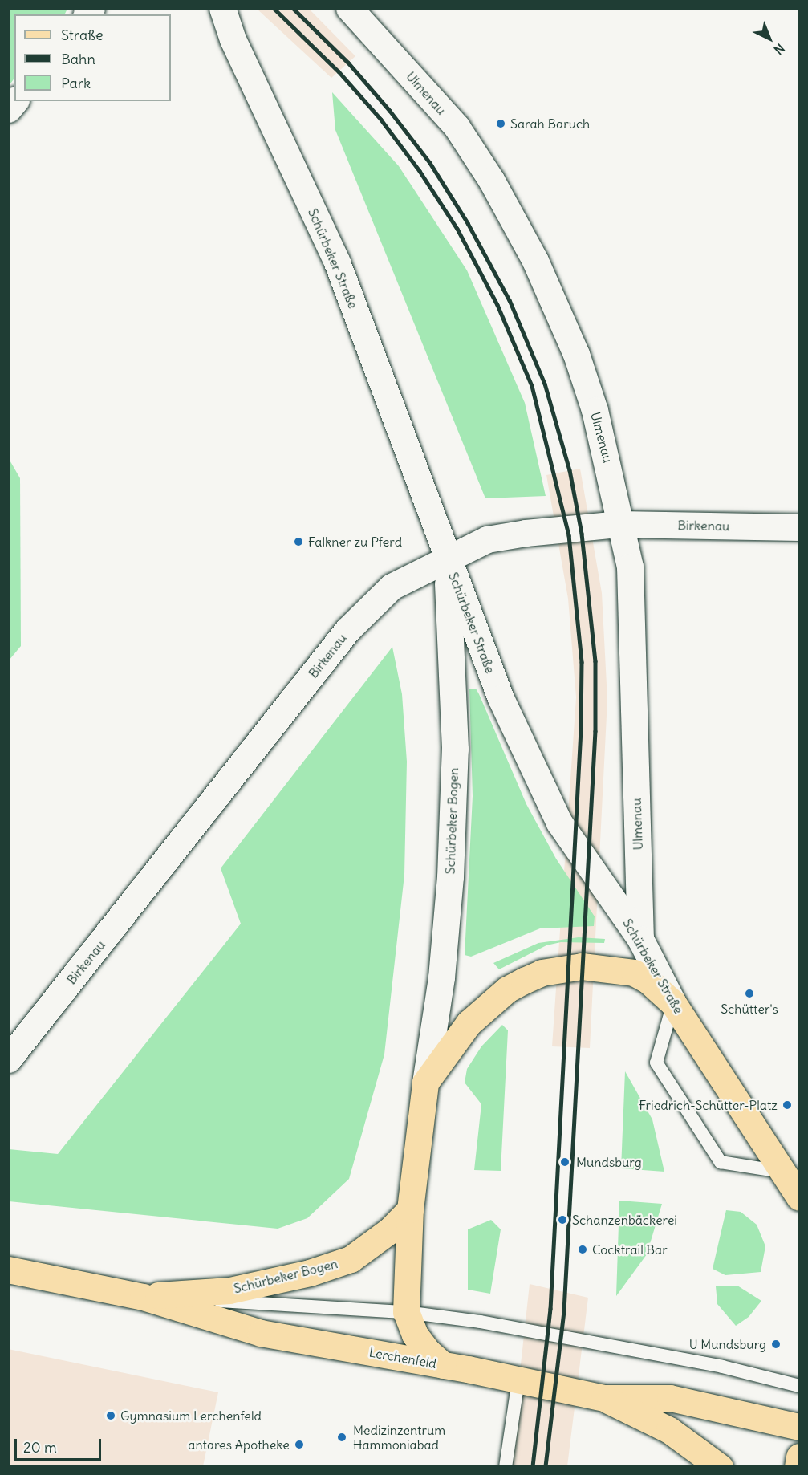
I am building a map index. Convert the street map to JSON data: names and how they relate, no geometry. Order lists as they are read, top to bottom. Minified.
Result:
{"streets":{"main road":["Schürbeker Straße","Schürbeker Bogen","Lerchenfeld"],"street":["Ulmenau","Birkenau"]},"crossings":[["Ulmenau","Schürbeker Straße"],["Ulmenau","Birkenau"],["Schürbeker Straße","Birkenau"],["Schürbeker Straße","Schürbeker Bogen"],["Birkenau","Schürbeker Bogen"],["Schürbeker Bogen","Lerchenfeld"]],"places":["Sarah Baruch","Falkner zu Pferd","Schütter's","Friedrich-Schütter-Platz","Mundsburg","Schanzenbäckerei","Cocktrail Bar","U Mundsburg","Gymnasium Lerchenfeld","Medizinzentrum Hammoniabad","antares Apotheke"],"legend":["Straße","Bahn","Park"],"scale_bar":"20 m","north":"bottom right"}
